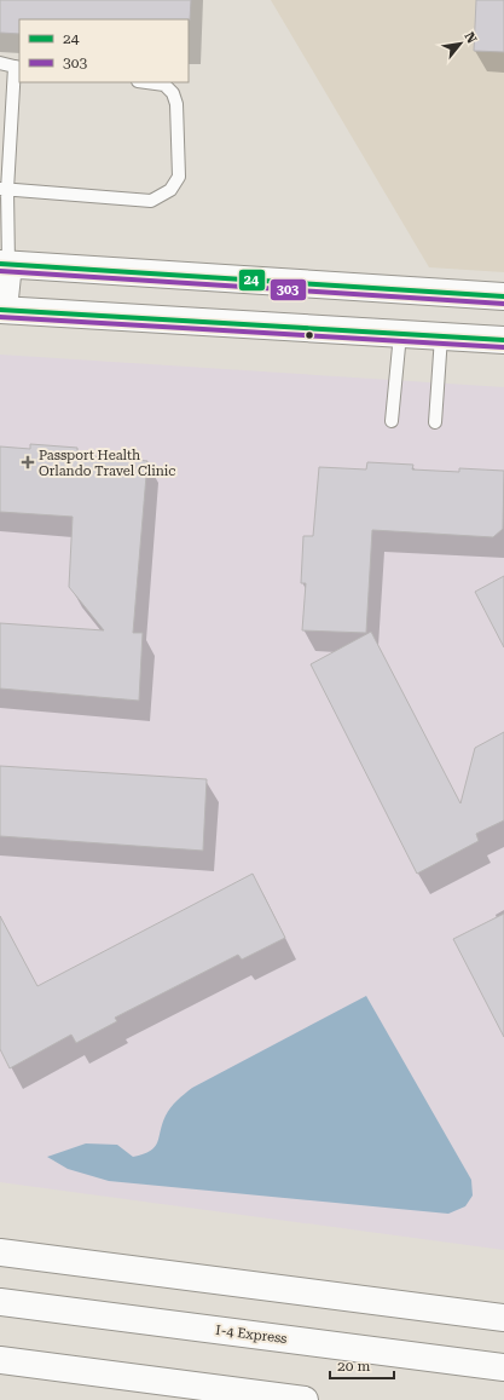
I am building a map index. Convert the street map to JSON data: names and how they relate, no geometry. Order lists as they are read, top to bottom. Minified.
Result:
{"streets":{"main road":["I-4 Express"]},"places":{"health":["Passport Health Orlando Travel Clinic"]},"lines":["transit line 24","transit line 303"],"legend":["24","303"],"scale_bar":"20 m","north":"top right"}
